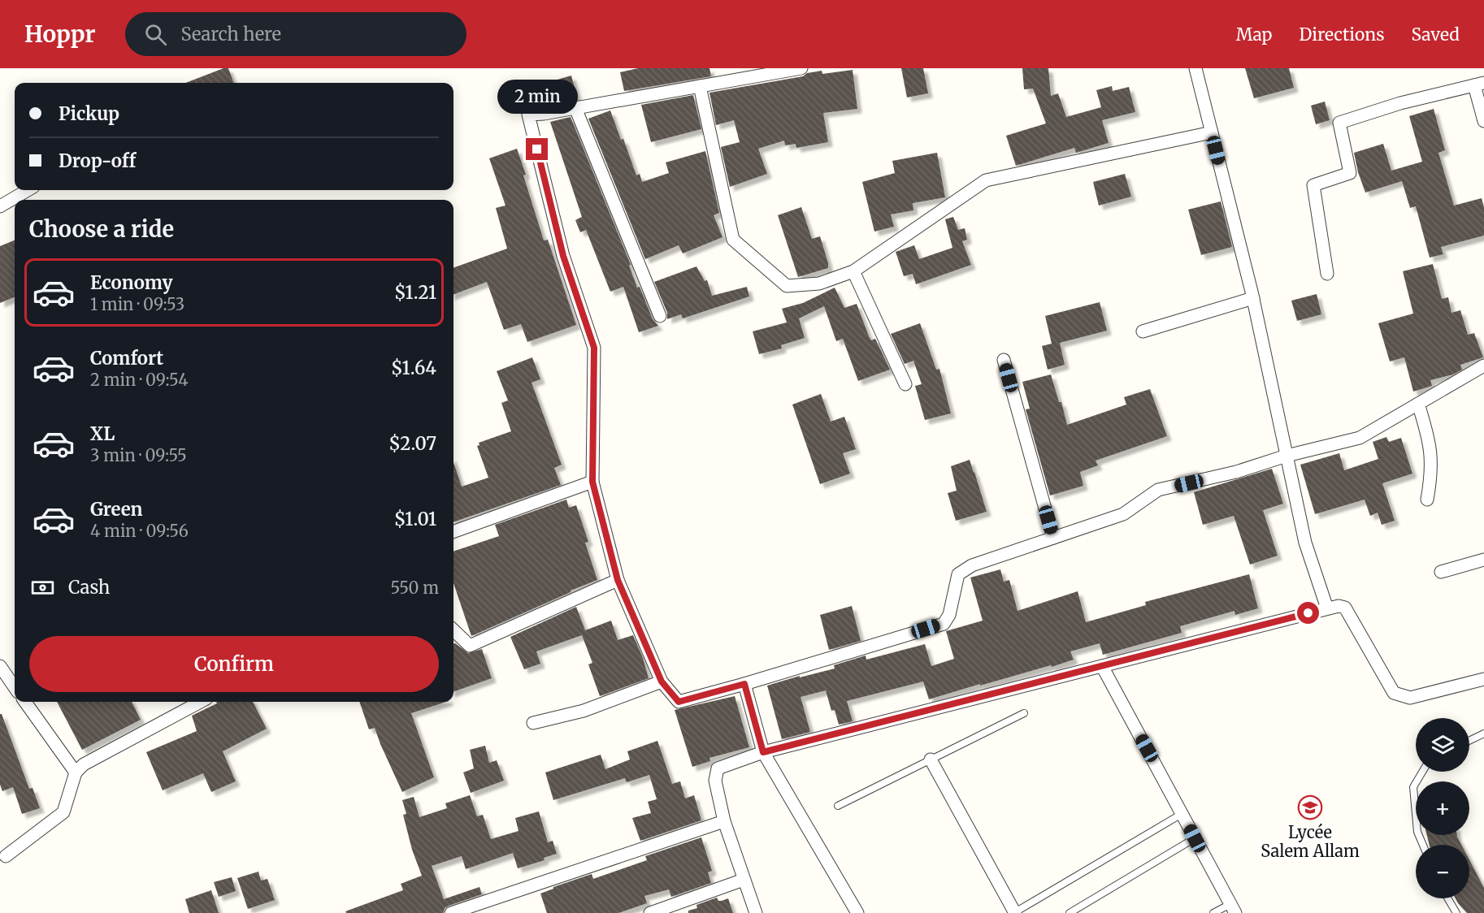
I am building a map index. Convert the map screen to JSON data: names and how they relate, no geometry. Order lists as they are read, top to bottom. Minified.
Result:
{"places":{"school or university":["Lycée Salem Allam"]},"page":{"header":"Hoppr","search":"Search here","nav":["Map","Directions","Saved"],"bubble":"2 min","banner":["Pickup","Drop-off"],"heading":"Choose a ride","list":[{"name":"Economy","note":"1 min · 09:53","value":"$1.21"},{"name":"Comfort","note":"2 min · 09:54","value":"$1.64"},{"name":"XL","note":"3 min · 09:55","value":"$2.07"},{"name":"Green","note":"4 min · 09:56","value":"$1.01"}],"pay":["Cash","550 m"],"buttons":"Confirm","map_buttons":["+","−"]}}
